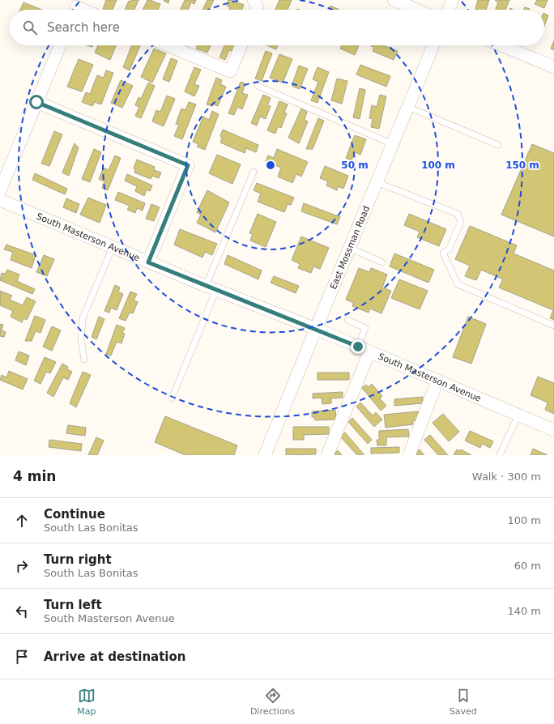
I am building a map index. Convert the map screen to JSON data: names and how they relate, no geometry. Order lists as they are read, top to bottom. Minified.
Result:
{"streets":{"street":["South Masterson Avenue","East Mossman Road"]},"crossings":[["South Masterson Avenue","East Mossman Road"]],"page":{"search":"Search here","heading":["4 min","Walk · 300 m"],"list":[["Continue","South Las Bonitas","100 m"],["Turn right","South Las Bonitas","60 m"],["Turn left","South Masterson Avenue","140 m"],"Arrive at destination"],"nav":["Map","Directions","Saved"]},"rings":["50 m","100 m","150 m"]}
